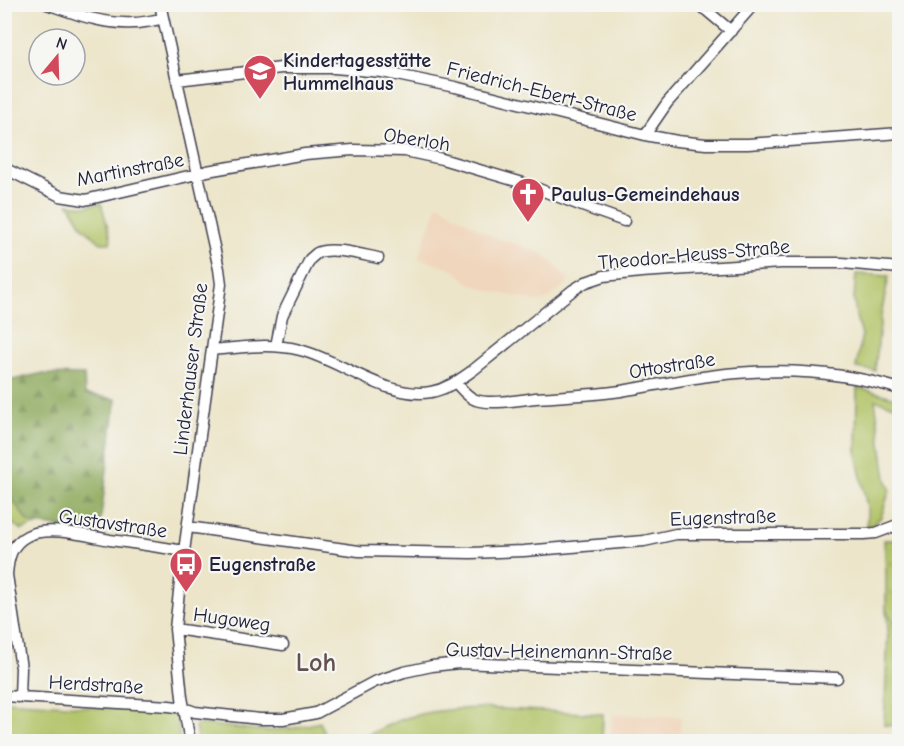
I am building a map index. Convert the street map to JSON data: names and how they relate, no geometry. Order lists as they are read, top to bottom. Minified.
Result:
{"streets":{"street":["Friedrich-Ebert-Straße","Oberloh","Martinstraße","Theodor-Heuss-Straße","Ottostraße","Linderhauser Straße","Eugenstraße","Gustavstraße","Hugoweg","Gustav-Heinemann-Straße","Herdstraße"]},"crossings":[["Friedrich-Ebert-Straße","Linderhauser Straße"],["Oberloh","Martinstraße"],["Oberloh","Linderhauser Straße"],["Martinstraße","Linderhauser Straße"],["Theodor-Heuss-Straße","Ottostraße"],["Theodor-Heuss-Straße","Linderhauser Straße"],["Linderhauser Straße","Eugenstraße"],["Linderhauser Straße","Gustavstraße"],["Linderhauser Straße","Hugoweg"],["Linderhauser Straße","Gustav-Heinemann-Straße"],["Linderhauser Straße","Herdstraße"],["Gustavstraße","Herdstraße"],["Gustav-Heinemann-Straße","Herdstraße"]],"districts":["Loh"],"places":{"school or university":["Kindertagesstätte Hummelhaus"],"church":["Paulus-Gemeindehaus"],"bus stop":["Eugenstraße"]},"north":"top"}
